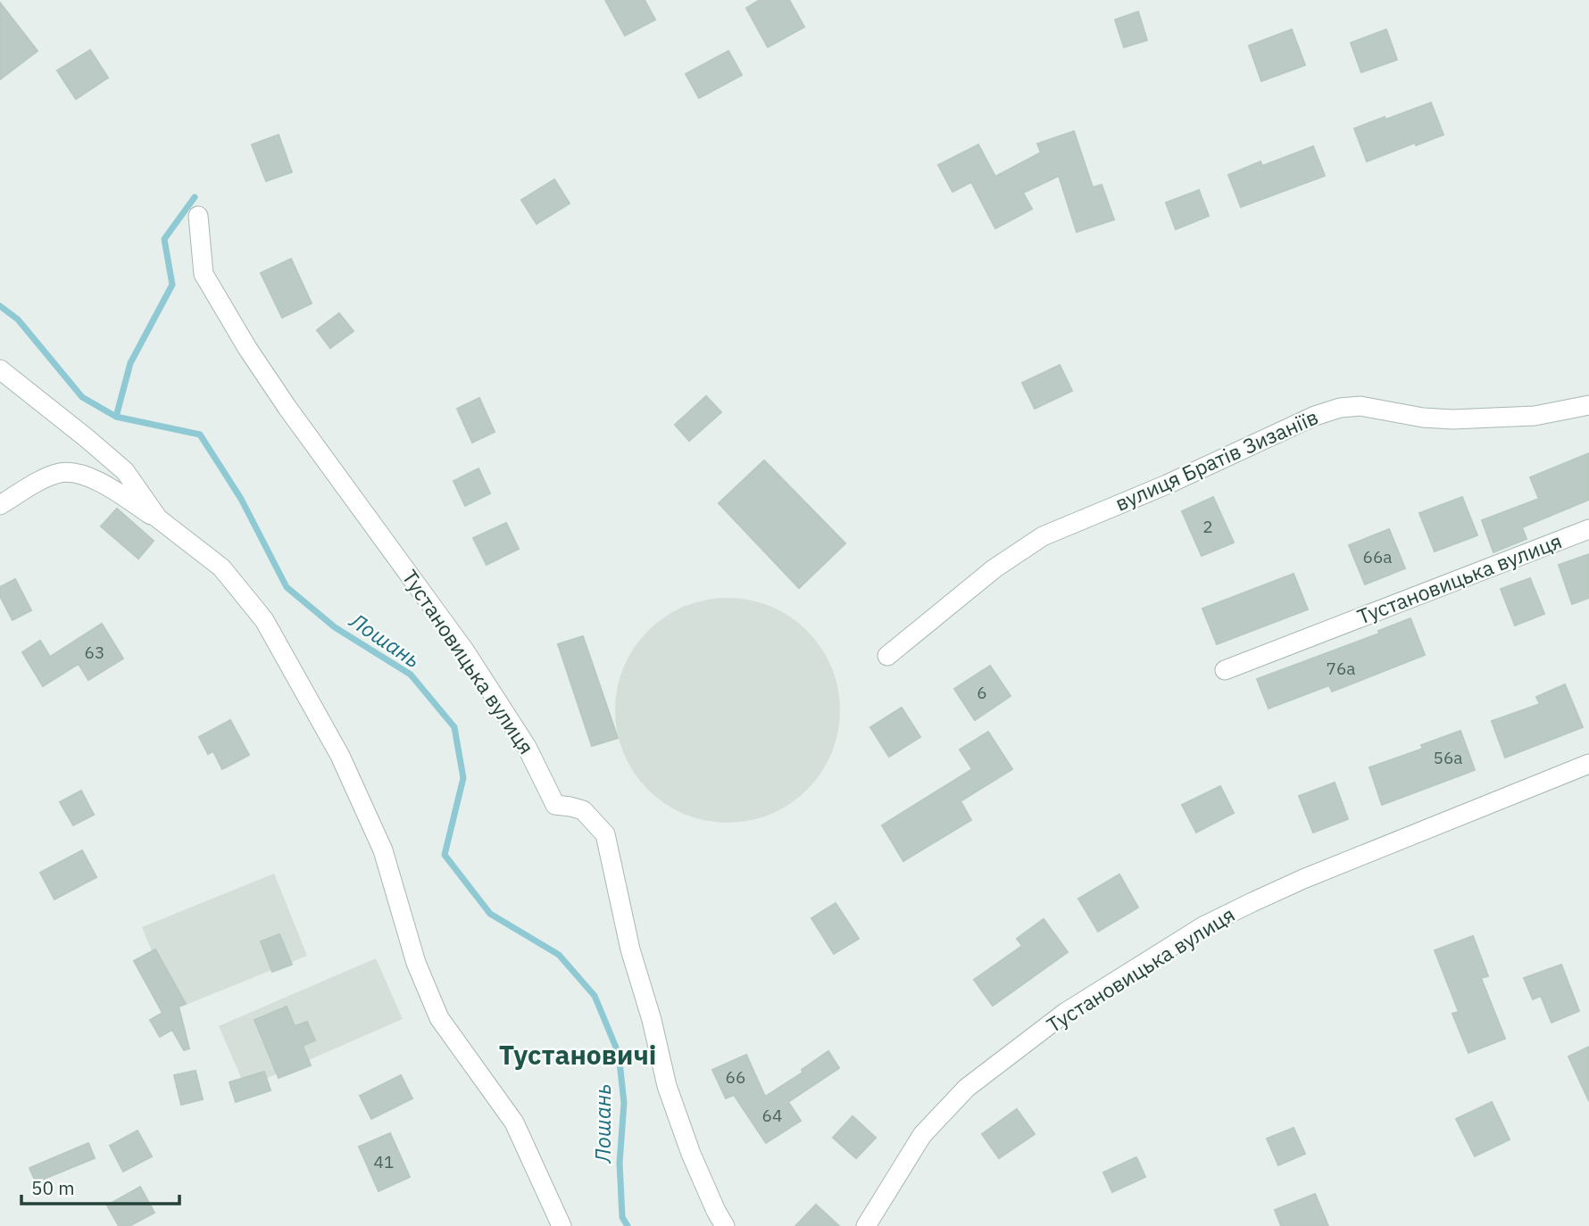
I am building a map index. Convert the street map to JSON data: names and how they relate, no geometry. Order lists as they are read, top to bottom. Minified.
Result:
{"streets":{"street":["вулиця Братів Зизаніїв","Тустановицька вулиця"]},"districts":["Тустановичі"],"water":["Лошань"],"house_numbers":["2","66а","63","76а","6","56а","66","64","41"],"scale_bar":"50 m"}
